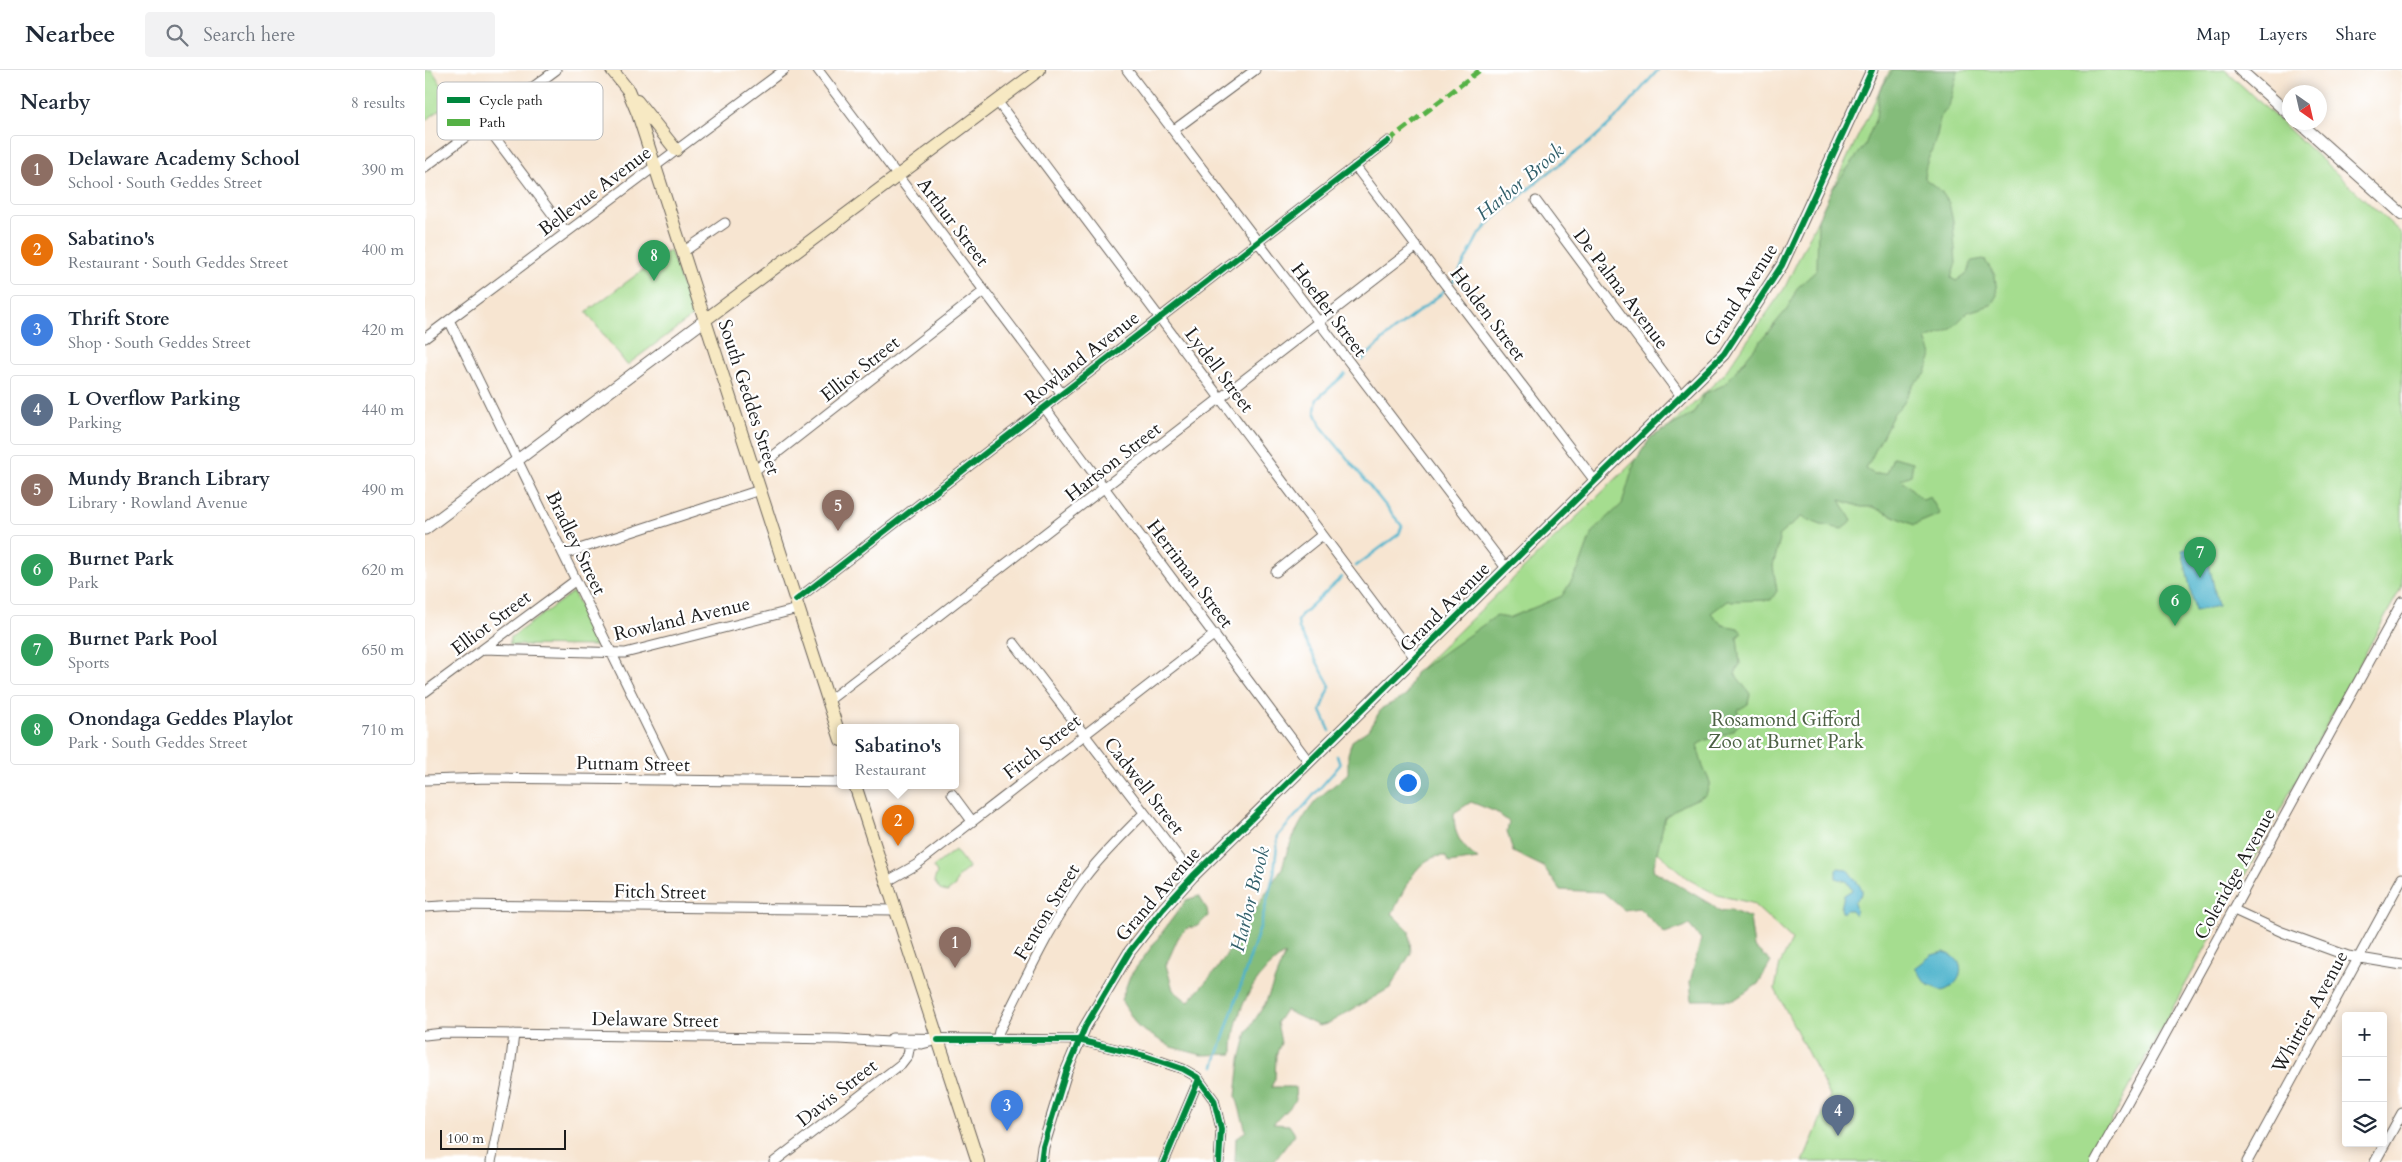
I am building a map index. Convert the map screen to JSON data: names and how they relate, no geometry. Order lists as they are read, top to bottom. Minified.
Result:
{"streets":{"main road":["South Geddes Street"],"street":["Bellevue Avenue","Arthur Street","De Palma Avenue","Grand Avenue","Hoefler Street","Holden Street","Rowland Avenue","Elliot Street","Lydell Street","Hartson Street","Bradley Street","Herriman Street","Fitch Street","Putnam Street","Cadwell Street","Coleridge Avenue","Fenton Street","Whittier Avenue","Delaware Street","Davis Street"]},"crossings":[["Bellevue Avenue","South Geddes Street"],["Bellevue Avenue","Bradley Street"],["Arthur Street","Rowland Avenue"],["Arthur Street","Elliot Street"],["De Palma Avenue","Grand Avenue"],["Grand Avenue","Hoefler Street"],["Grand Avenue","Holden Street"],["Grand Avenue","Lydell Street"],["Grand Avenue","Herriman Street"],["Grand Avenue","Cadwell Street"],["Grand Avenue","Delaware Street"],["Hoefler Street","Rowland Avenue"],["Hoefler Street","Hartson Street"],["Holden Street","Rowland Avenue"],["Holden Street","Hartson Street"],["Rowland Avenue","Elliot Street"],["Rowland Avenue","Lydell Street"],["Rowland Avenue","South Geddes Street"],["Rowland Avenue","Bradley Street"],["Rowland Avenue","Herriman Street"],["Elliot Street","South Geddes Street"],["Elliot Street","Bradley Street"],["Lydell Street","Hartson Street"],["South Geddes Street","Hartson Street"],["Hartson Street","Herriman Street"],["Bradley Street","Putnam Street"],["Herriman Street","Fitch Street"],["Fitch Street","Cadwell Street"],["Cadwell Street","Fenton Street"],["Fenton Street","Delaware Street"],["Delaware Street","Davis Street"]],"water":["Harbor Brook"],"parks":["Rosamond Gifford Zoo at Burnet Park"],"legend":["Cycle path","Path"],"scale_bar":"100 m","north":"bottom right","page":{"header":"Nearbee","search":"Search here","nav":["Map","Layers","Share"],"heading":["Nearby","8 results"],"list":[{"mark":"1","name":"Delaware Academy School","note":"School · South Geddes Street","value":"390 m"},{"mark":"2","name":"Sabatino's","note":"Restaurant · South Geddes Street","value":"400 m"},{"mark":"3","name":"Thrift Store","note":"Shop · South Geddes Street","value":"420 m"},{"mark":"4","name":"L Overflow Parking","note":"Parking","value":"440 m"},{"mark":"5","name":"Mundy Branch Library","note":"Library · Rowland Avenue","value":"490 m"},{"mark":"6","name":"Burnet Park","note":"Park","value":"620 m"},{"mark":"7","name":"Burnet Park Pool","note":"Sports","value":"650 m"},{"mark":"8","name":"Onondaga Geddes Playlot","note":"Park · South Geddes Street","value":"710 m"}],"pins":["8","5","7","6","2","1","3","4"],"popup":["Sabatino's","Restaurant"],"map_buttons":["+","−"],"scale":"100 m"}}
